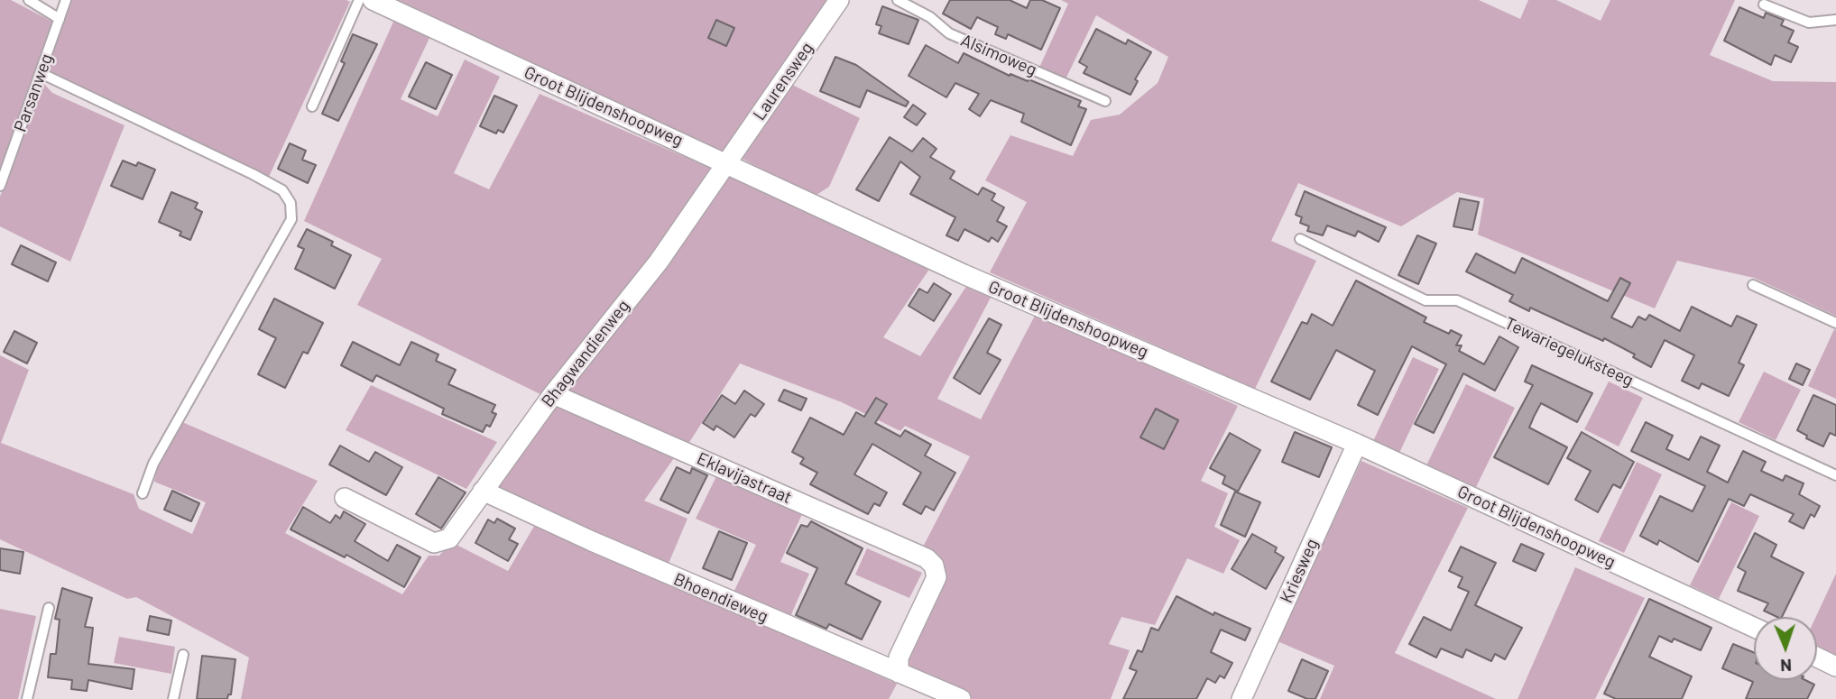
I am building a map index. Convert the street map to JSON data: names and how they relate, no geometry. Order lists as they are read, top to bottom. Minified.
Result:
{"streets":{"street":["Laurensweg","Groot Blijdenshoopweg","Bhagwandienweg","Eklavijastraat","Kriesweg","Bhoendieweg"],"lane":["Alsimoweg","Parsanweg","Tewariegeluksteeg"]},"crossings":[["Laurensweg","Groot Blijdenshoopweg"],["Laurensweg","Bhagwandienweg"],["Groot Blijdenshoopweg","Bhagwandienweg"],["Groot Blijdenshoopweg","Kriesweg"],["Bhagwandienweg","Eklavijastraat"],["Bhagwandienweg","Bhoendieweg"],["Eklavijastraat","Bhoendieweg"]],"north":"bottom"}
